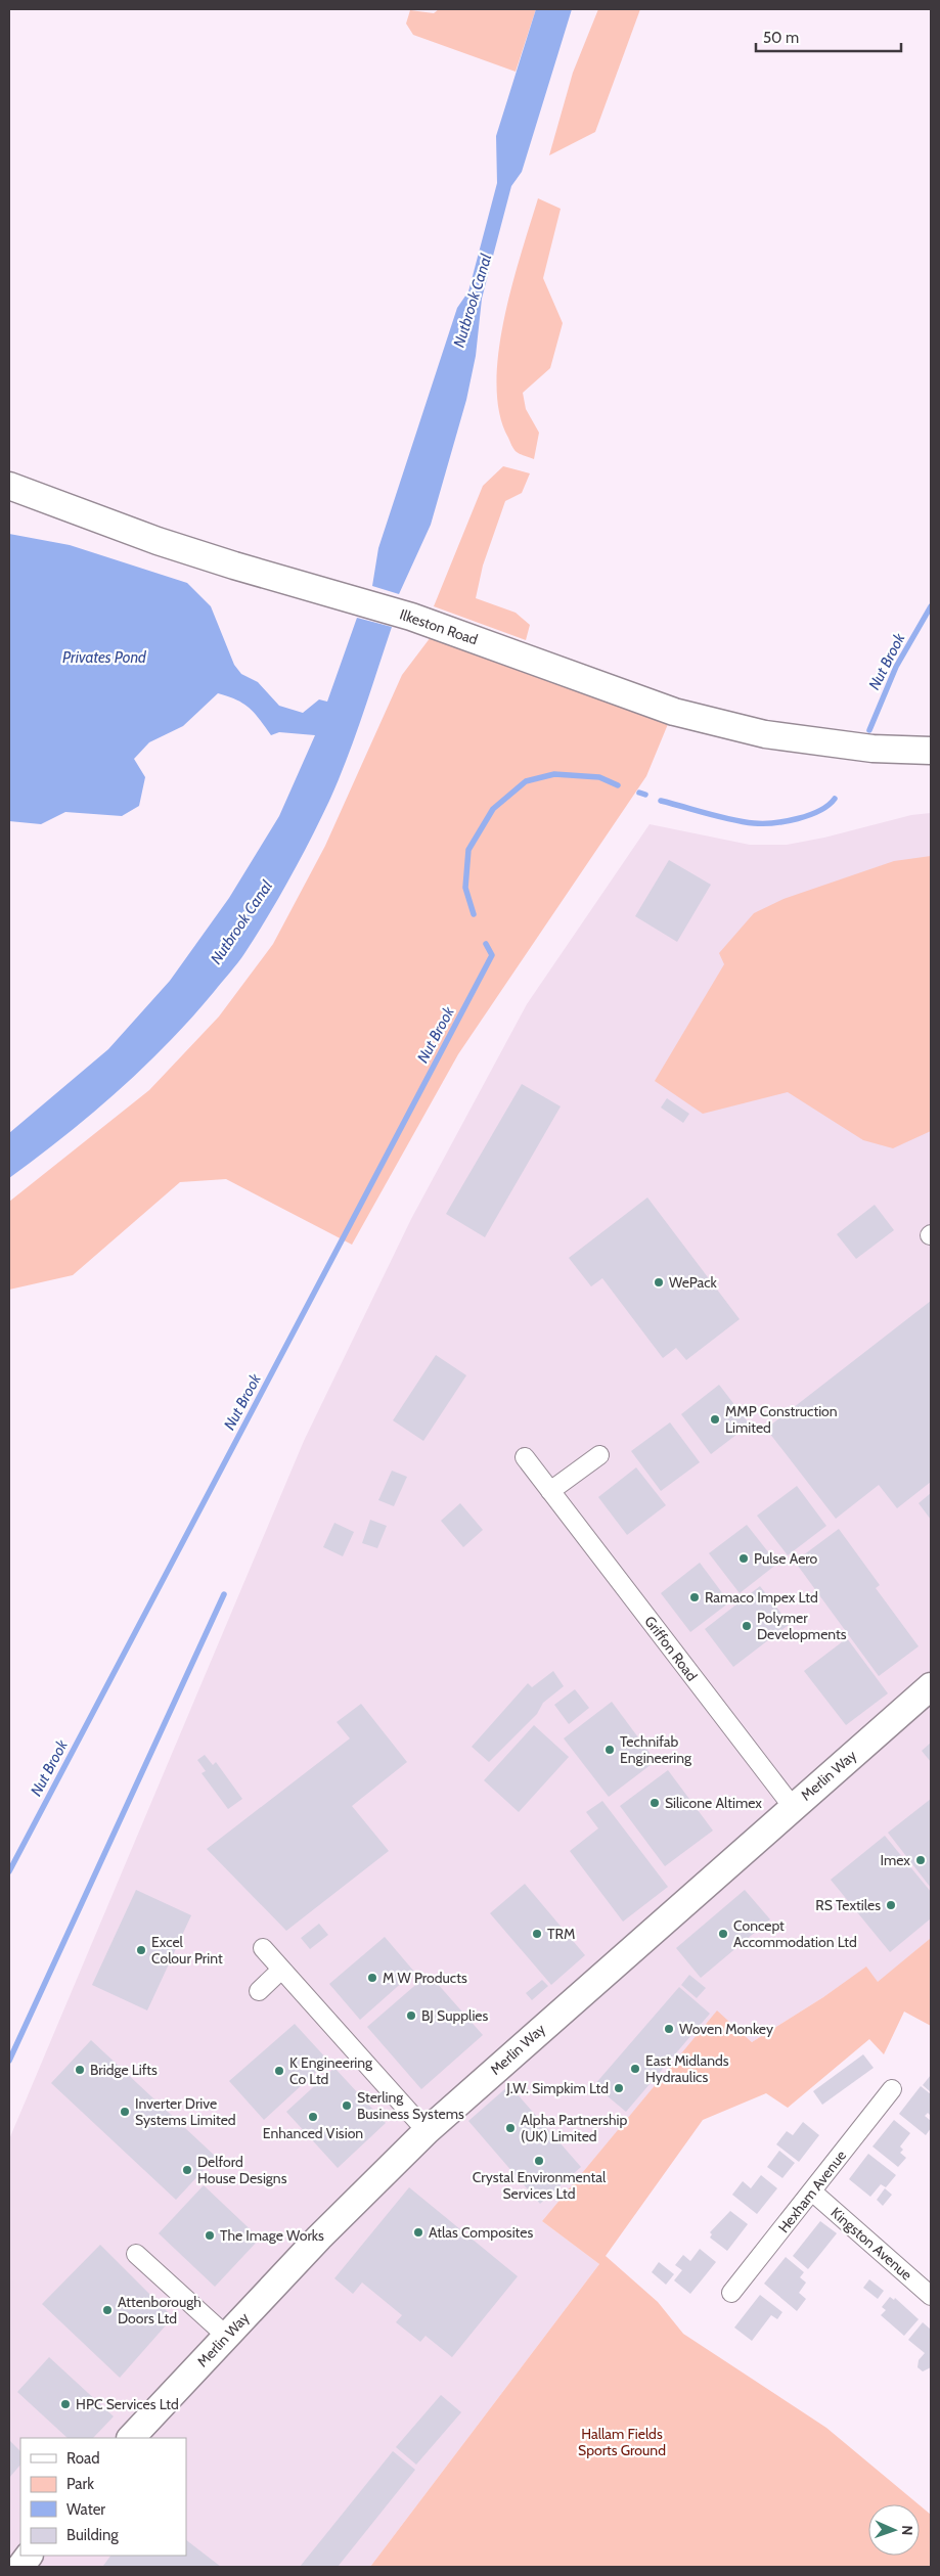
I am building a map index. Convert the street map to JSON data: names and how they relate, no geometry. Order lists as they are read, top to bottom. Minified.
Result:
{"streets":{"street":["Ilkeston Road","Griffon Road","Merlin Way","Hexham Avenue","Kingston Avenue"]},"crossings":[["Griffon Road","Merlin Way"],["Hexham Avenue","Kingston Avenue"]],"water":["Nutbrook Canal","Privates Pond","Nut Brook"],"parks":["Hallam Fields Sports Ground"],"places":["WePack","MMP Construction Limited","Pulse Aero","Ramaco Impex Ltd","Polymer Developments","Technifab Engineering","Silicone Altimex","Imex","RS Textiles","TRM","Concept Accommodation Ltd","Excel Colour Print","M W Products","BJ Supplies","Woven Monkey","East Midlands Hydraulics","Bridge Lifts","K Engineering Co Ltd","J.W. Simpkim Ltd","Sterling Business Systems","Inverter Drive Systems Limited","Enhanced Vision","Alpha Partnership (UK) Limited","Crystal Environmental Services Ltd","Delford House Designs","Atlas Composites","The Image Works","Attenborough Doors Ltd","HPC Services Ltd"],"legend":["Road","Park","Water","Building"],"scale_bar":"50 m","north":"right"}
